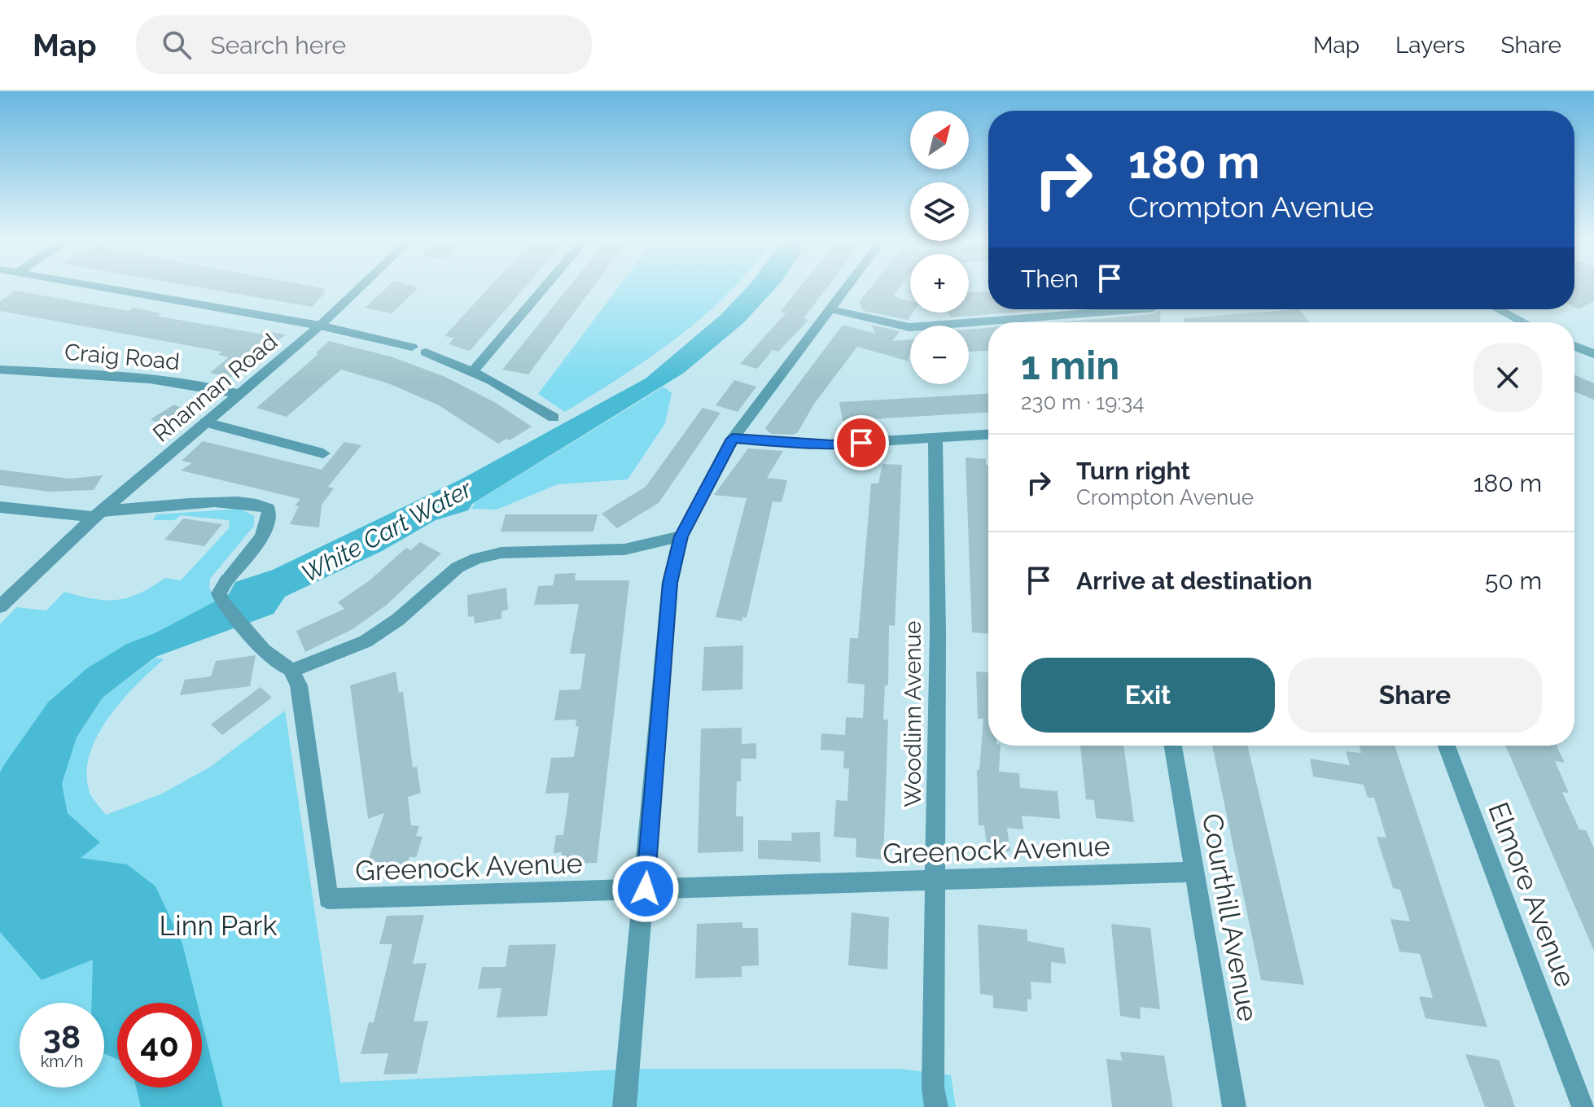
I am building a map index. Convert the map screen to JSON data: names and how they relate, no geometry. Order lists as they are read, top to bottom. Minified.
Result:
{"streets":{"street":["Craig Road","Rhannan Road","Woodlinn Avenue","Greenock Avenue","Elmore Avenue","Courthill Avenue"]},"crossings":[["Craig Road","Rhannan Road"],["Woodlinn Avenue","Greenock Avenue"],["Greenock Avenue","Courthill Avenue"]],"water":["White Cart Water"],"parks":["Linn Park"],"north":"top right","page":{"header":"Map","search":"Search here","nav":["Map","Layers","Share"],"map_buttons":["+","−"],"turn":["180 m","Crompton Avenue"],"then":"Then","heading":["1 min","230 m · 19:34"],"list":[{"name":"Turn right","note":"Crompton Avenue","value":"180 m"},{"name":"Arrive at destination","value":"50 m"}],"buttons":["Exit","Share"],"speed":"38 km/h","limit":"40"}}
